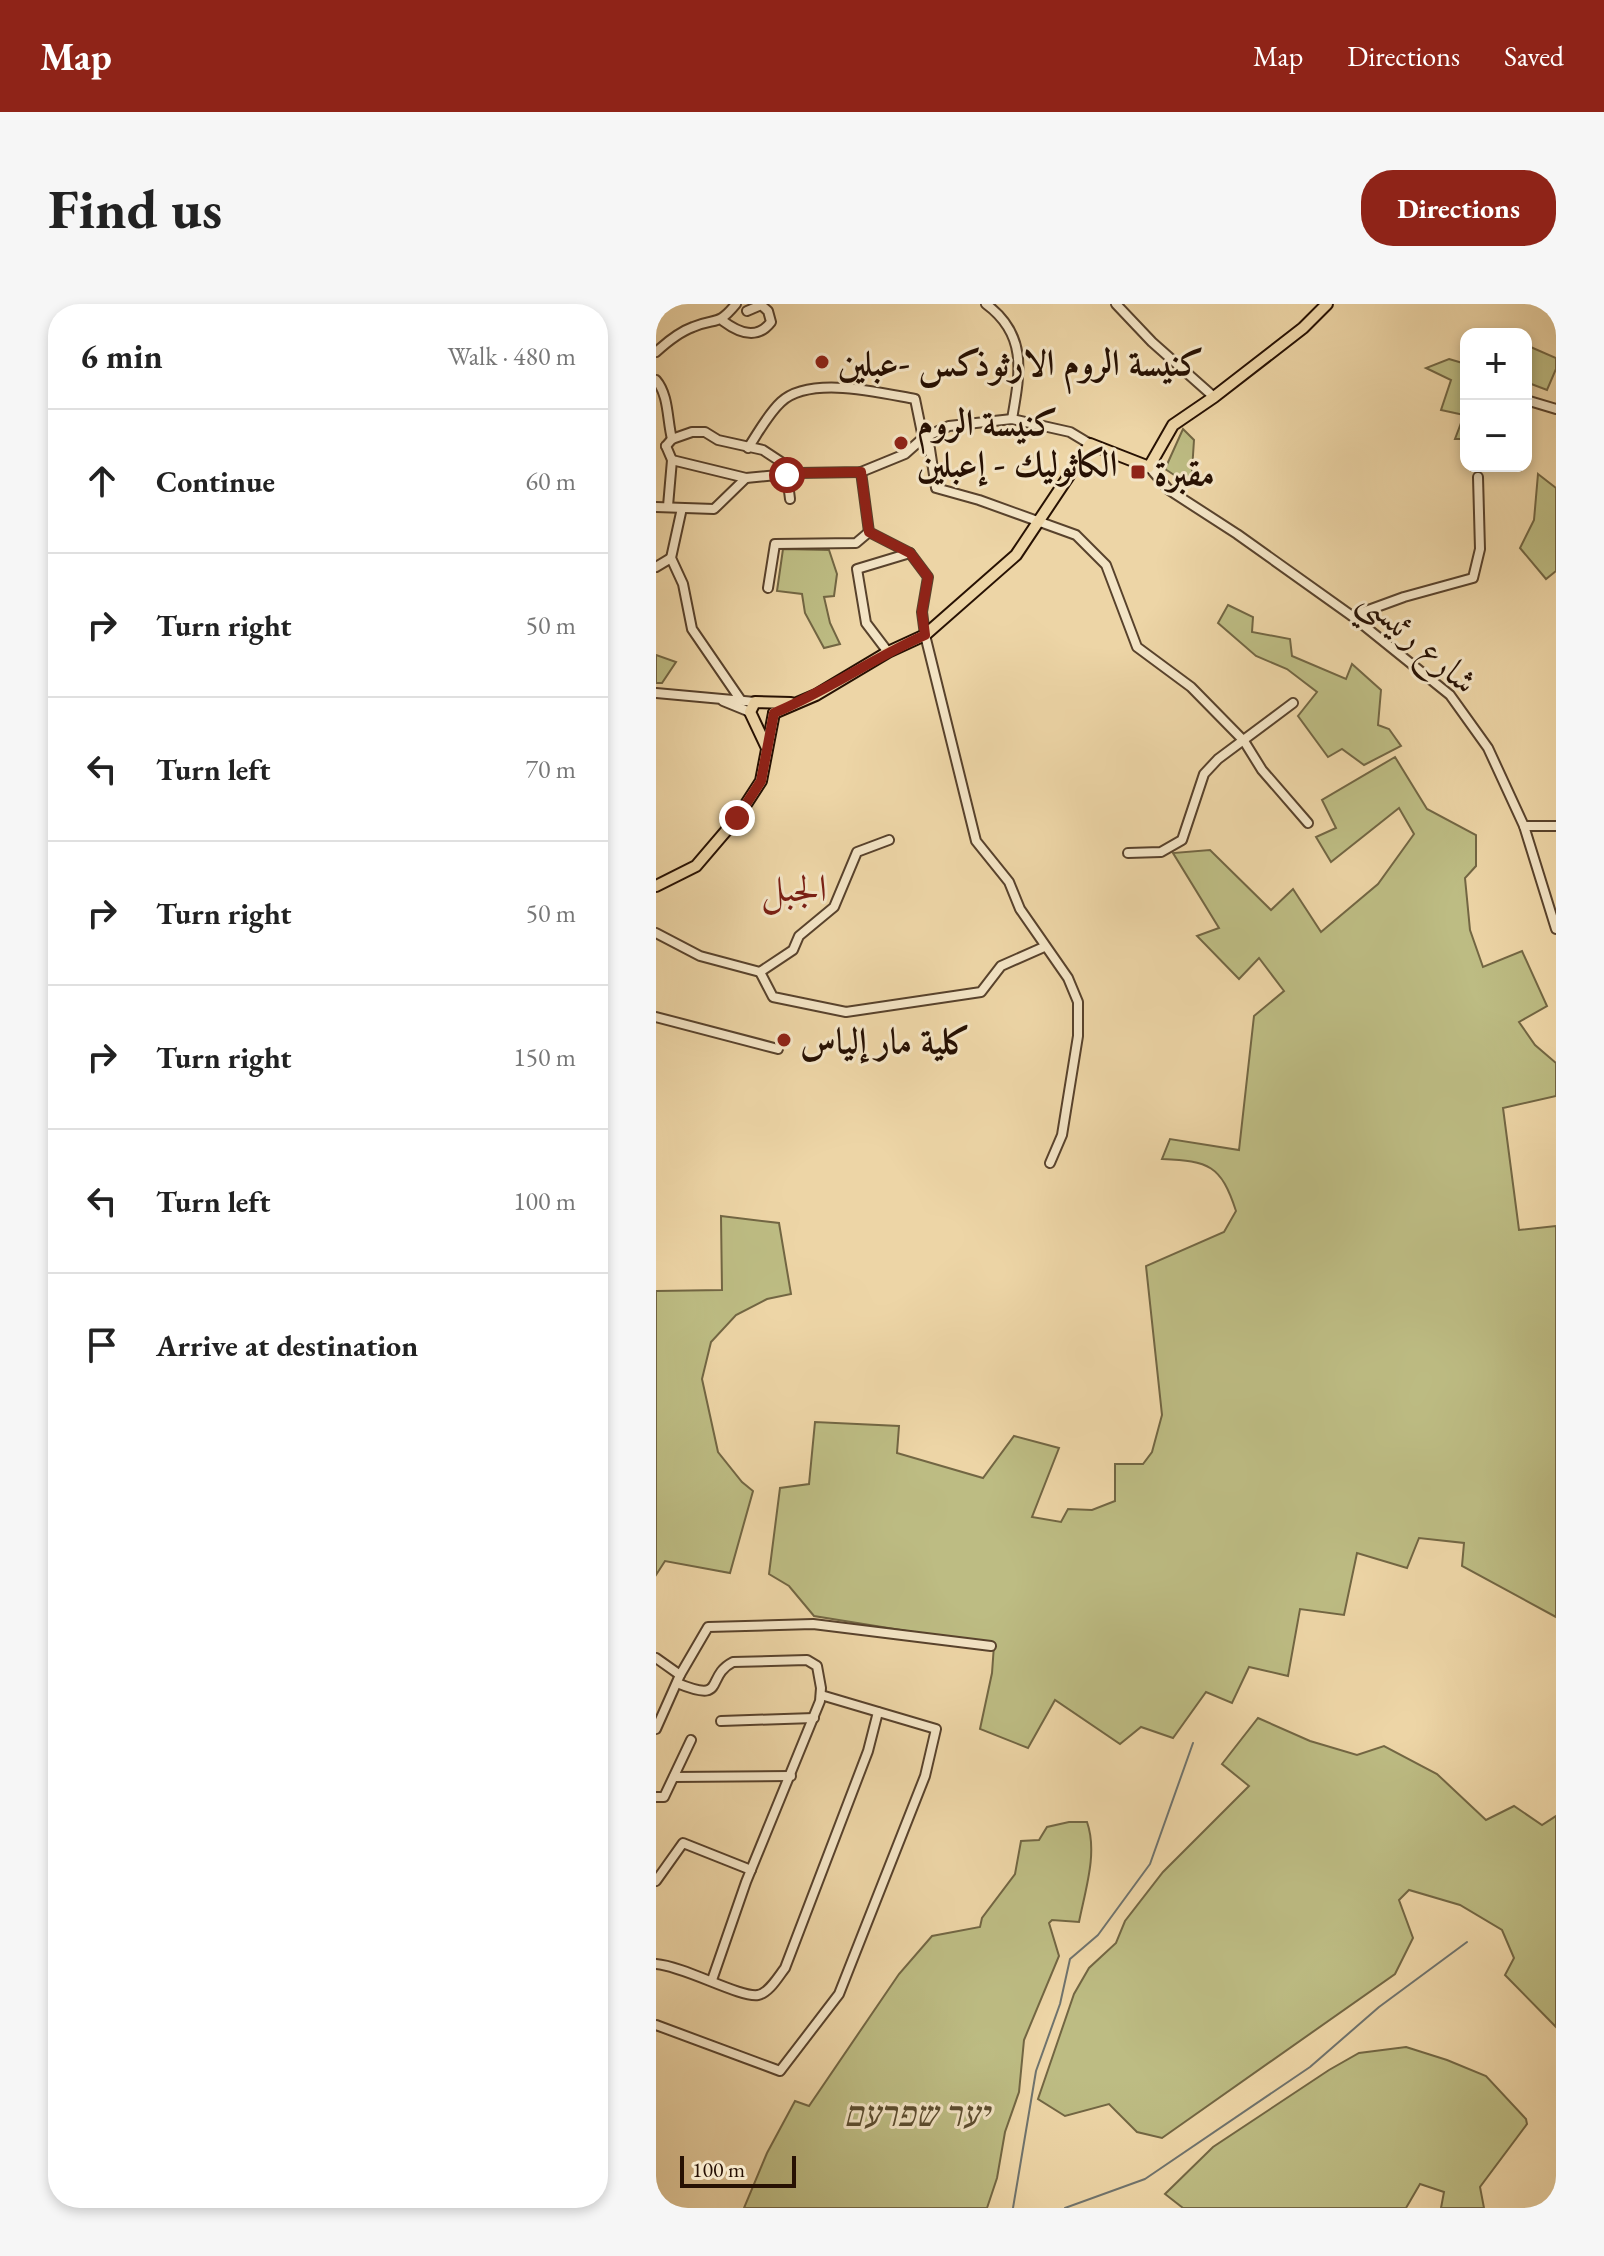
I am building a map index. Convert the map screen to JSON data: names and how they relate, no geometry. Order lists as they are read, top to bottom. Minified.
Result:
{"streets":{"street":["شارع رئيسي"]},"districts":["الجبل"],"parks":["יער שפרעם"],"places":{"other":["كنيسة الروم الارثوذكس -عبلين","كنيسة الروم الكاثوليك - إعبلين","كلية مار إلياس"],"transit":["مقبرة"]},"scale_bar":"100 m","page":{"header":"Map","nav":["Map","Directions","Saved"],"buttons":"Directions","title":"Find us","heading":["6 min","Walk · 480 m"],"map_buttons":["+","−"],"list":[["Continue","60 m"],["Turn right","50 m"],["Turn left","70 m"],["Turn right","50 m"],["Turn right","150 m"],["Turn left","100 m"],"Arrive at destination"],"scale":"100 m"}}
